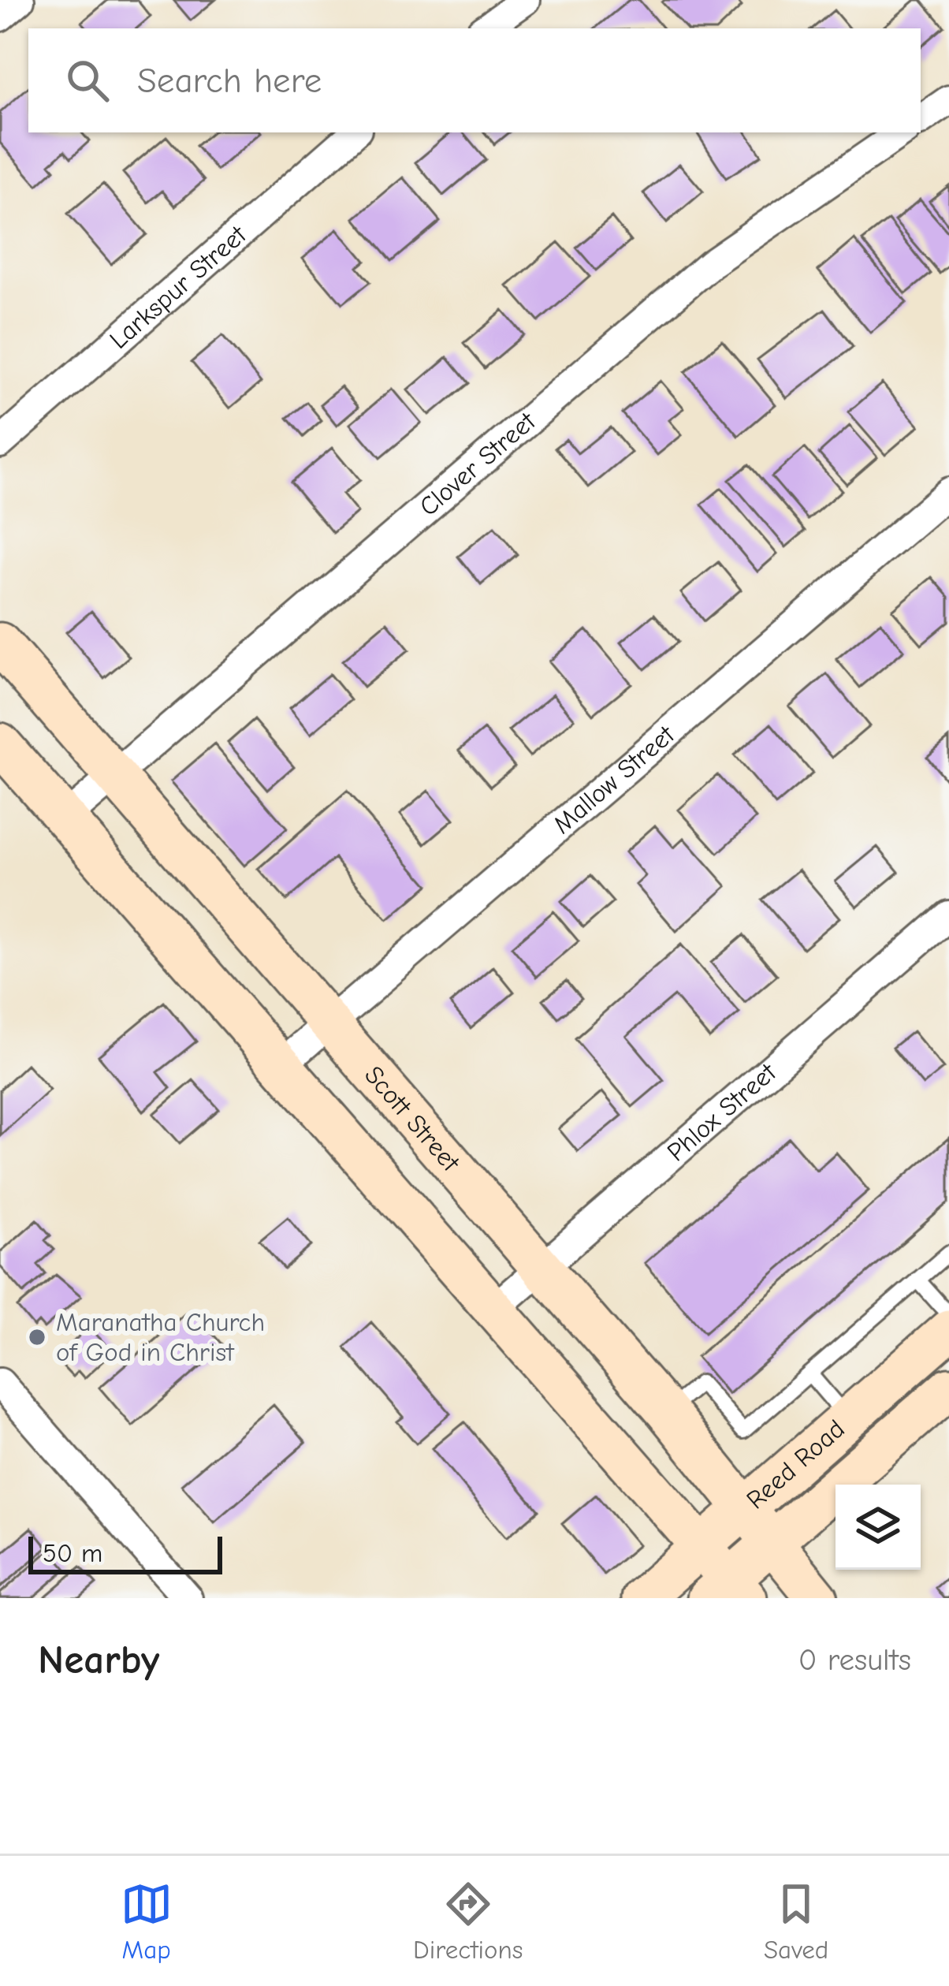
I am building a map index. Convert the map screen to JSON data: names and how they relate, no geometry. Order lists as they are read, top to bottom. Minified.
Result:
{"streets":{"main road":["Scott Street","Reed Road"],"street":["Larkspur Street","Clover Street","Mallow Street","Phlox Street"]},"crossings":[["Clover Street","Scott Street"],["Mallow Street","Scott Street"],["Phlox Street","Scott Street"],["Scott Street","Reed Road"]],"places":["Maranatha Church of God in Christ"],"scale_bar":"50 m","page":{"search":"Search here","scale":"50 m","heading":["Nearby","0 results"],"nav":["Map","Directions","Saved"]}}
